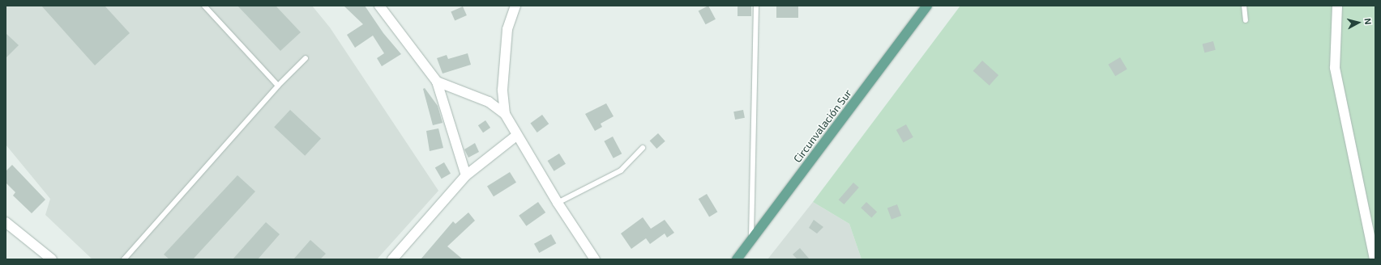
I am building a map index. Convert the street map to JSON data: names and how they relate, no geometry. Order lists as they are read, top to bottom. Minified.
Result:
{"streets":{"main road":["Circunvalación Sur"]},"north":"right"}
